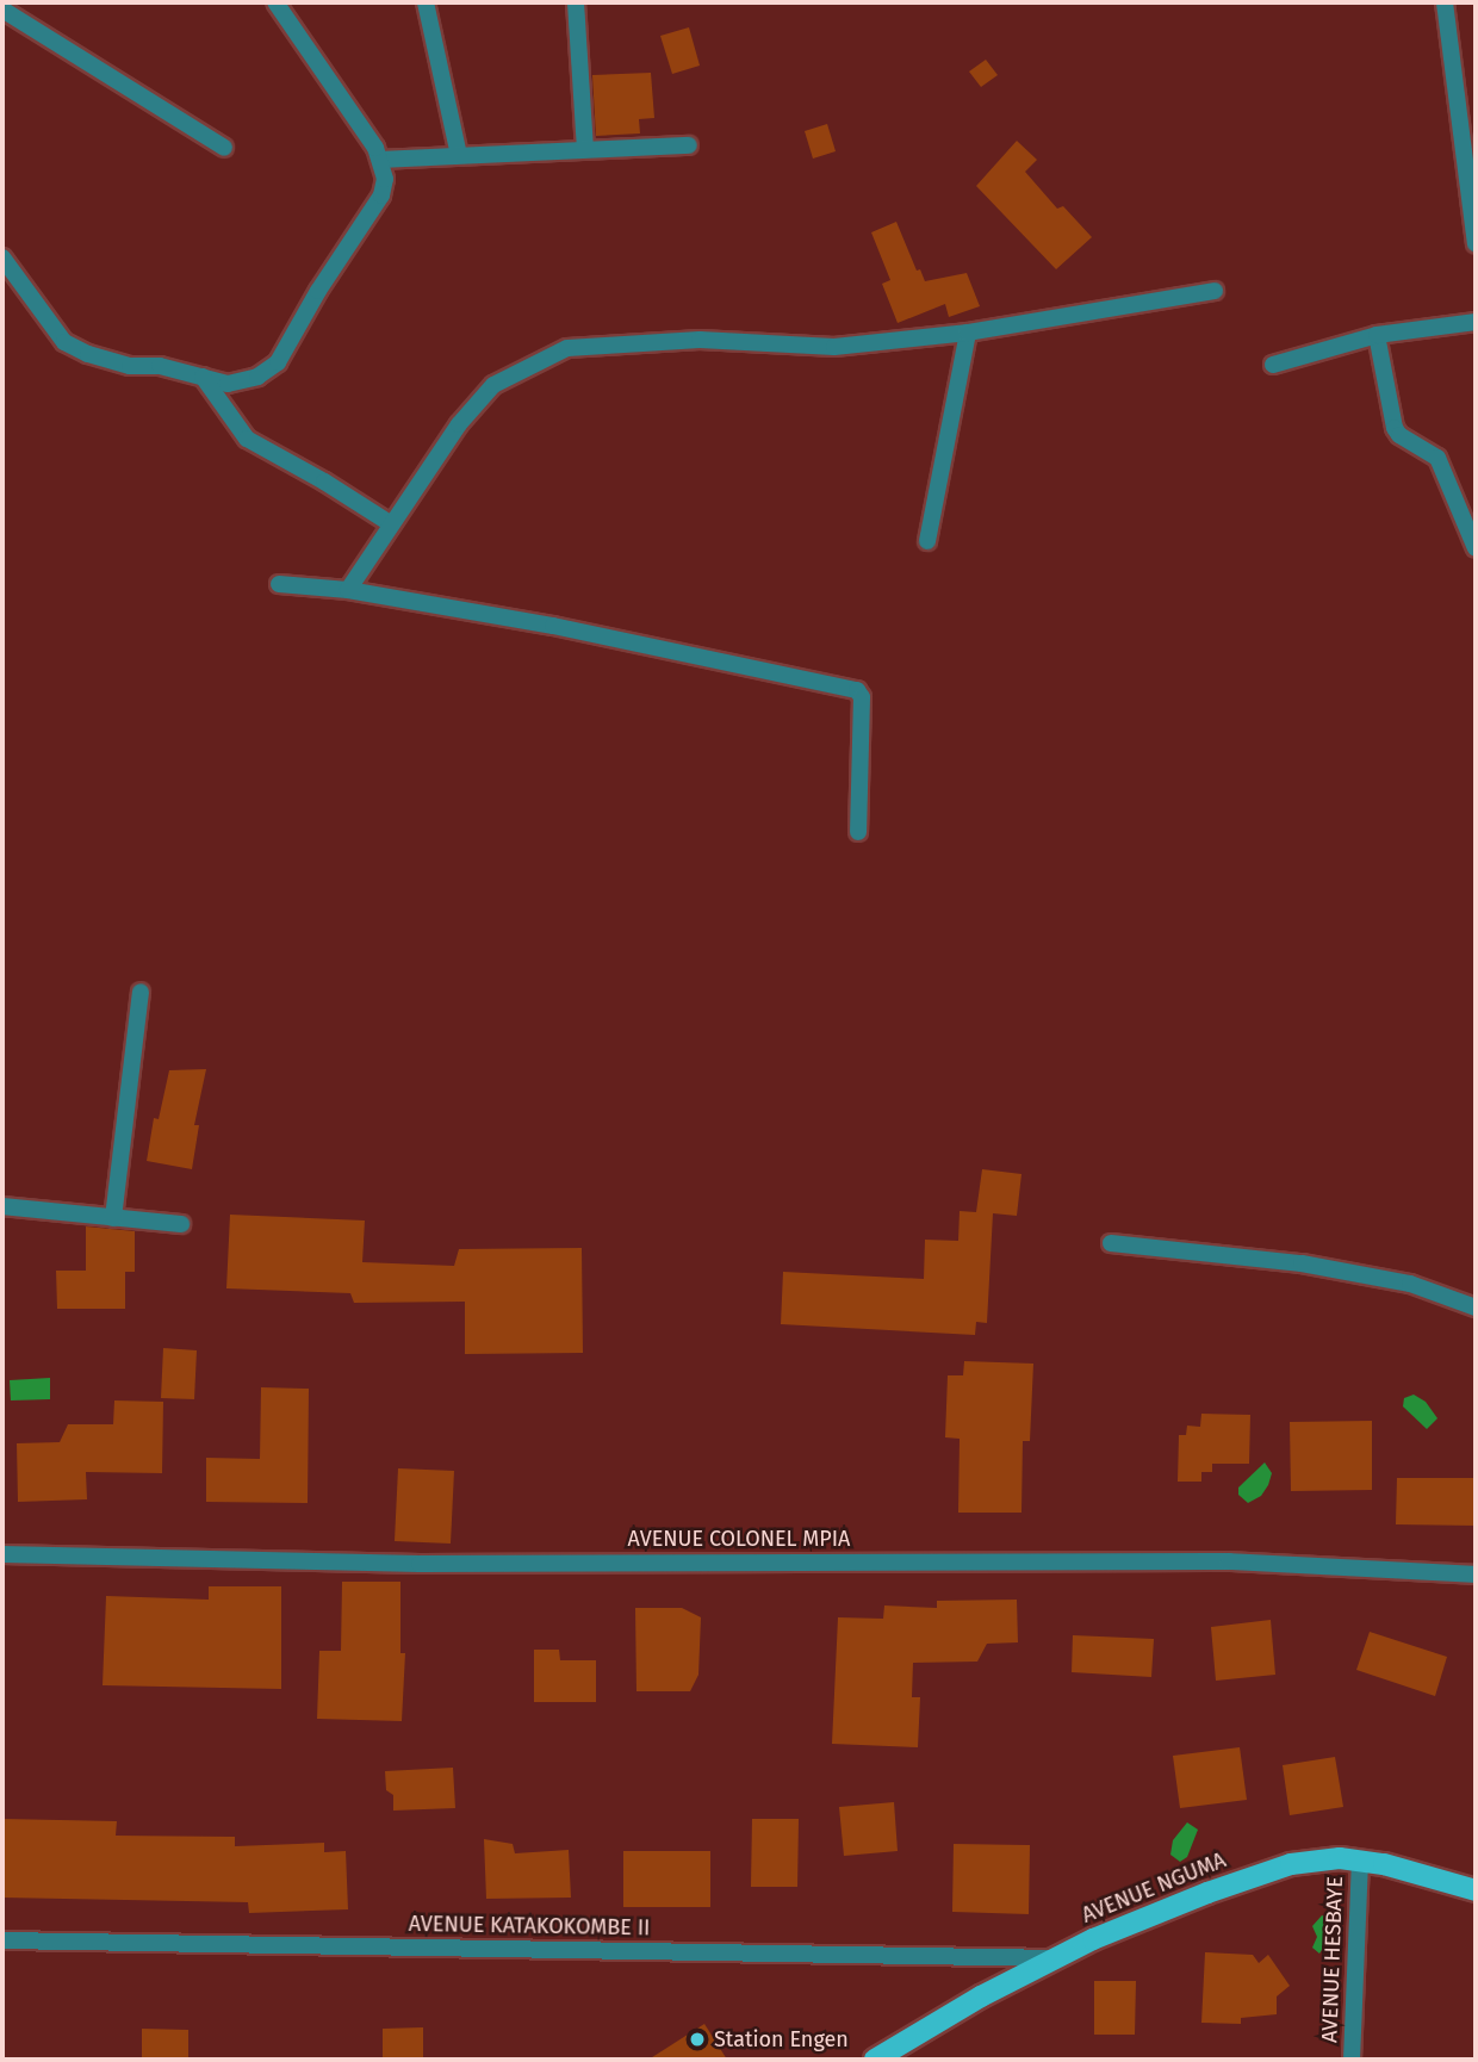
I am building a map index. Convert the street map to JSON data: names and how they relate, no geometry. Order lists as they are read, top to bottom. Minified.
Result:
{"streets":{"main road":["AVENUE NGUMA"],"street":["AVENUE COLONEL MPIA","AVENUE KATAKOKOMBE II","AVENUE HESBAYE"]},"crossings":[["AVENUE NGUMA","AVENUE KATAKOKOMBE II"],["AVENUE NGUMA","AVENUE HESBAYE"]],"places":["Station Engen"]}
